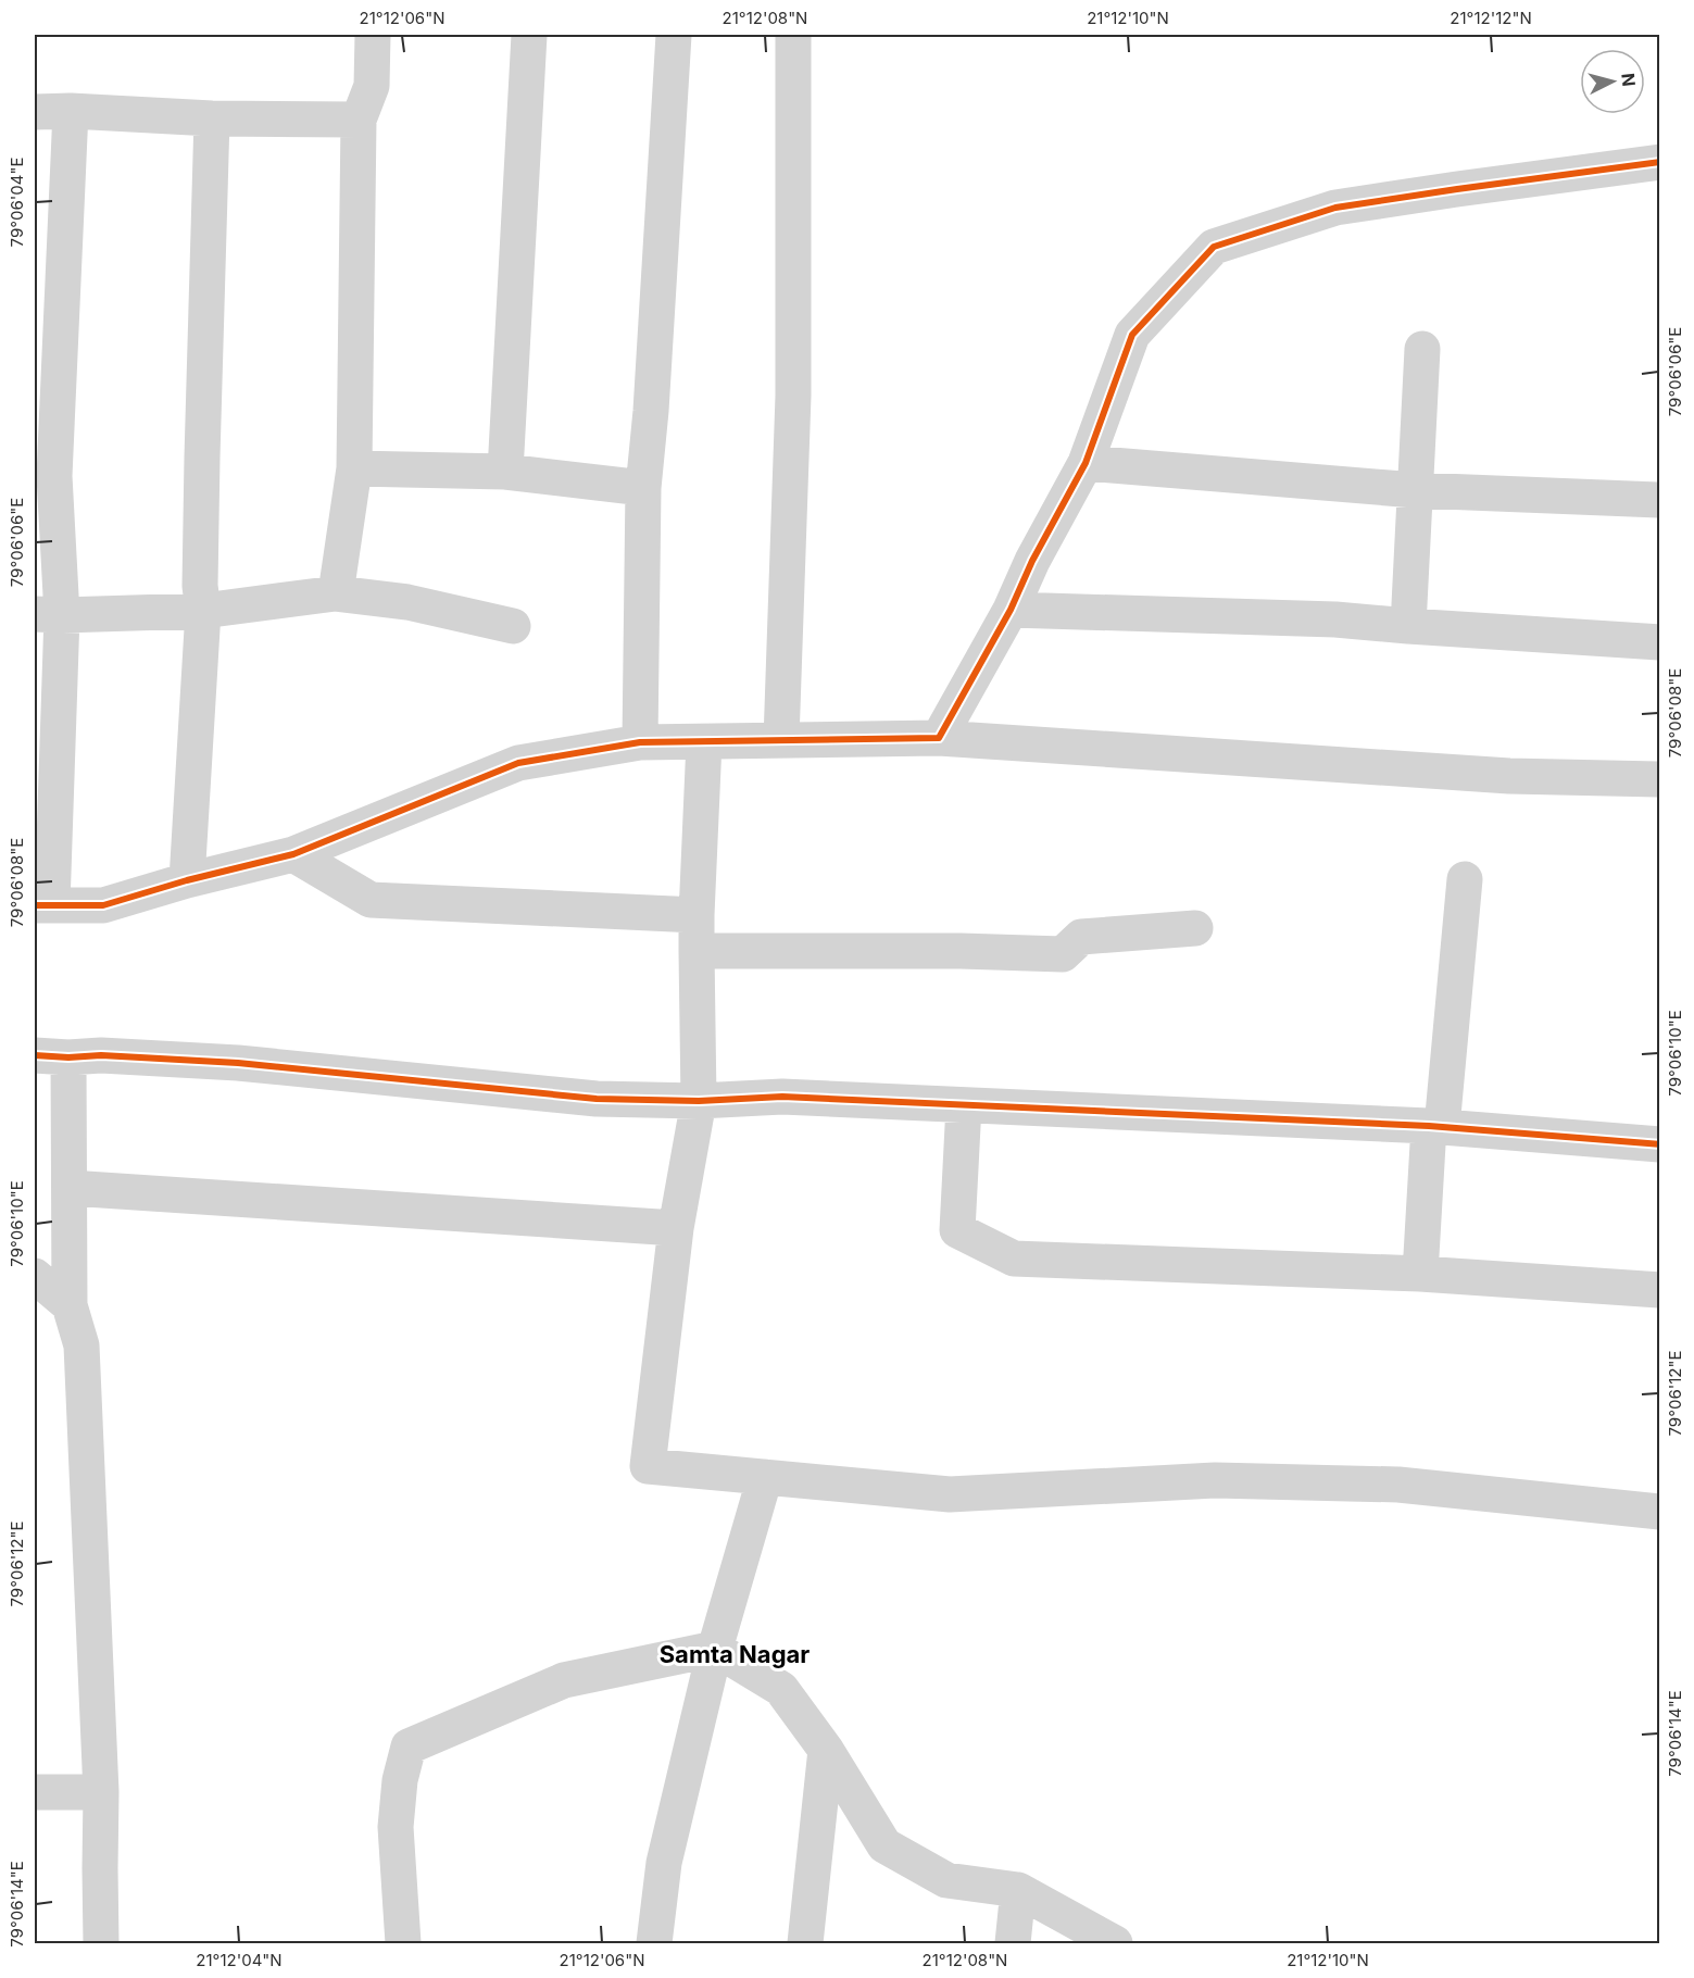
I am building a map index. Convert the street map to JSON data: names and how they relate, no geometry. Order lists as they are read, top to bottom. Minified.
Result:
{"districts":["Samta Nagar"],"north":"right","coordinates":["21°12'06\"N","21°12'08\"N","21°12'10\"N","21°12'12\"N","79°06'04\"E","79°06'06\"E","79°06'08\"E","79°06'10\"E","79°06'12\"E","79°06'14\"E","21°12'04\"N"]}
